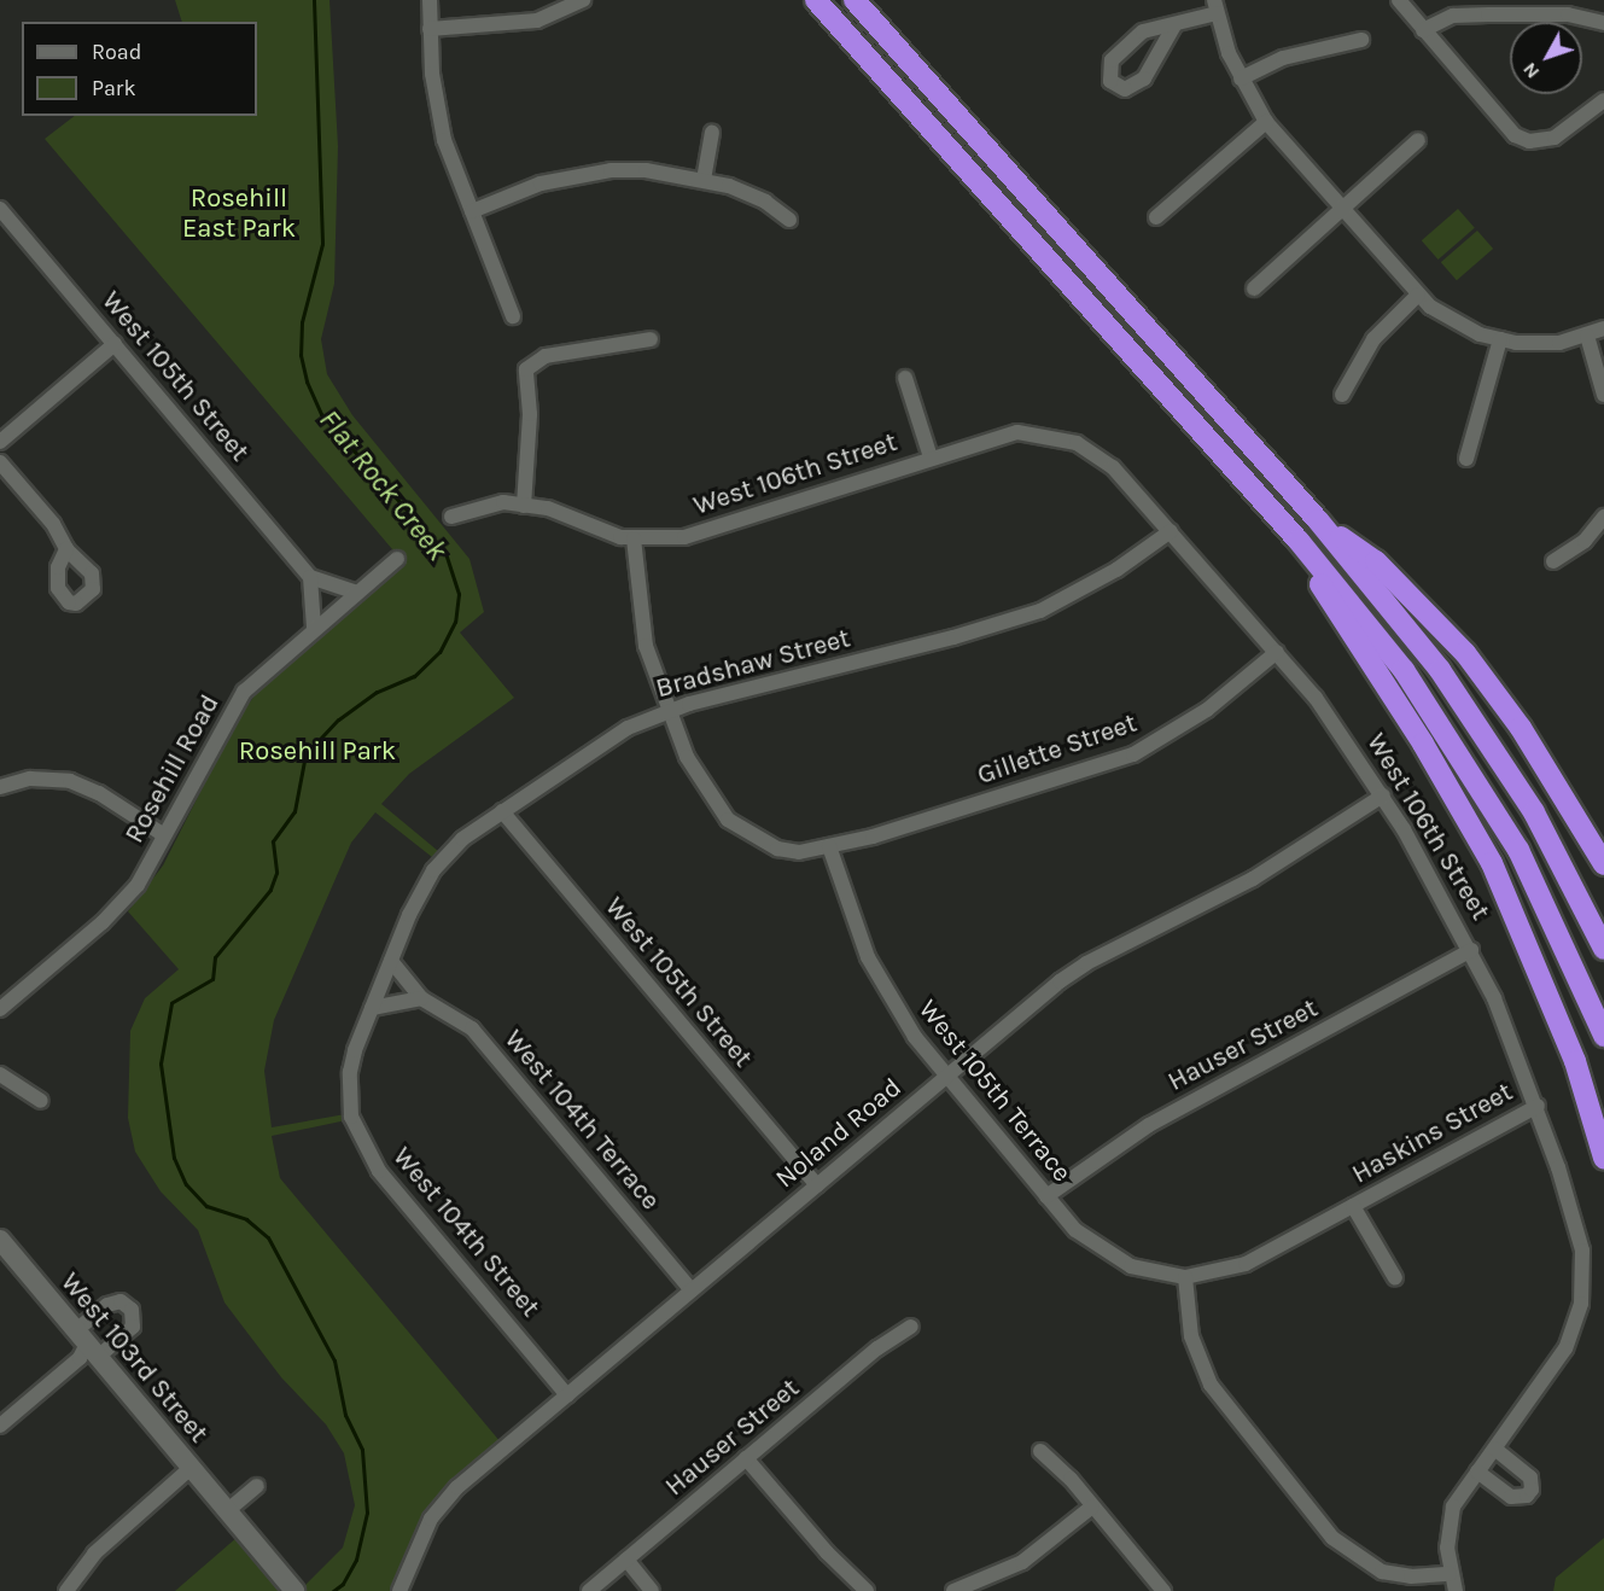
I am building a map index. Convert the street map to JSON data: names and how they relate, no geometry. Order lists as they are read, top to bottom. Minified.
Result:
{"streets":{"main road":["West 103rd Street"],"street":["West 105th Street","West 106th Street","Bradshaw Street","Gillette Street","Rosehill Road","Hauser Street","West 105th Terrace","West 104th Terrace","Noland Road","Haskins Street","West 104th Street"]},"crossings":[["West 105th Street","Bradshaw Street"],["West 105th Street","Noland Road"],["West 106th Street","Bradshaw Street"],["West 106th Street","Gillette Street"],["West 106th Street","Hauser Street"],["West 106th Street","Noland Road"],["West 106th Street","Haskins Street"],["Bradshaw Street","West 104th Terrace"],["Bradshaw Street","West 104th Street"],["Gillette Street","West 105th Terrace"],["Hauser Street","West 105th Terrace"],["West 105th Terrace","Noland Road"],["West 105th Terrace","Haskins Street"],["West 104th Terrace","Noland Road"],["Noland Road","West 104th Street"]],"water":["Flat Rock Creek"],"parks":["Rosehill East Park","Rosehill Park"],"legend":["Road","Park"],"north":"bottom left"}
